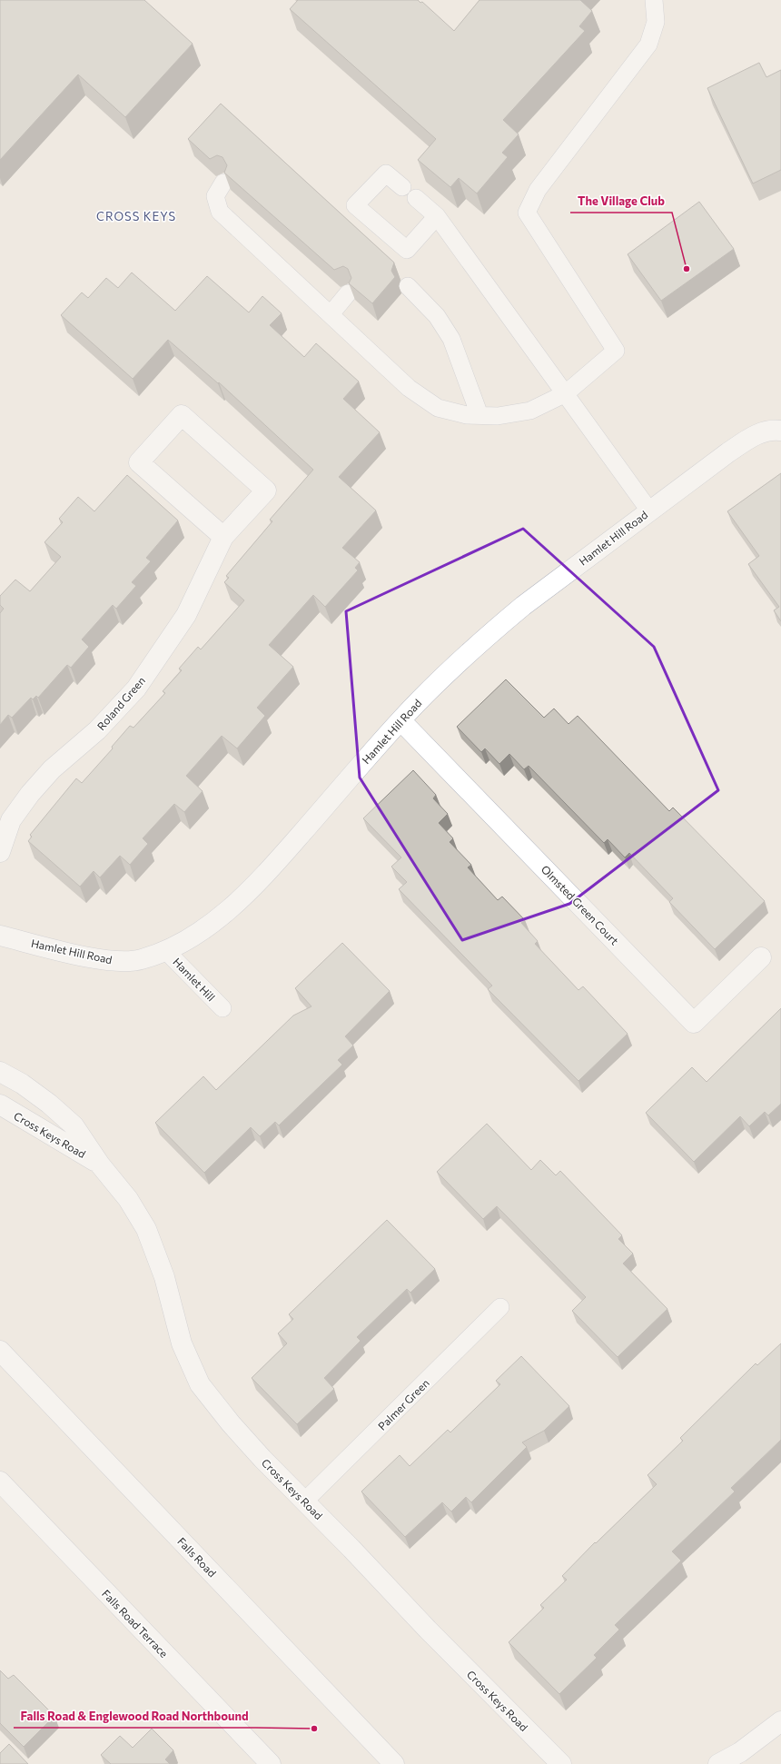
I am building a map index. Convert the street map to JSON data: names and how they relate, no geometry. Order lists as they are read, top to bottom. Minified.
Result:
{"streets":{"street":["Hamlet Hill Road","Roland Green","Olmsted Green Court","Cross Keys Road","Falls Road","Falls Road Terrace"],"lane":["Hamlet Hill","Palmer Green"]},"crossings":[["Hamlet Hill Road","Olmsted Green Court"],["Hamlet Hill Road","Hamlet Hill"],["Cross Keys Road","Palmer Green"]],"districts":["CROSS KEYS"],"places":["The Village Club","Falls Road & Englewood Road Northbound"]}
